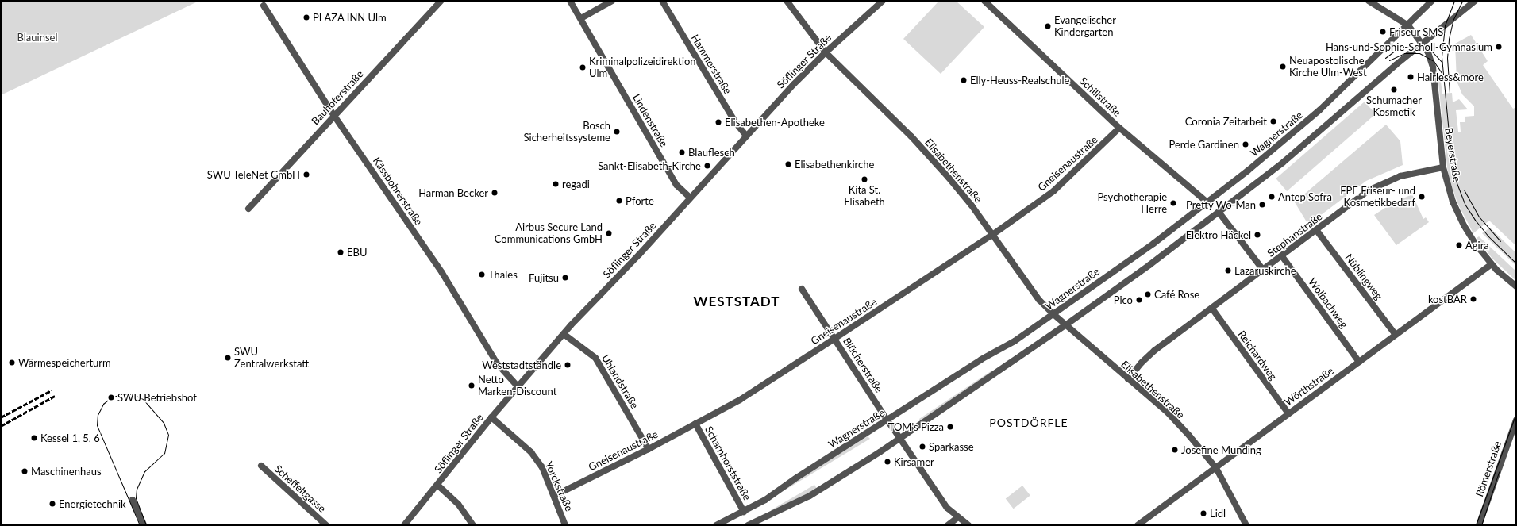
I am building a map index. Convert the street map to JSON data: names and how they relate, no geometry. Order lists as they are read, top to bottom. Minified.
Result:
{"streets":{"street":["Söflinger Straße","Hammerstraße","Schillstraße","Bauhoferstraße","Lindenstraße","Wagnerstraße","Beyerstraße","Gneisenaustraße","Elisabethenstraße","Kässbohrerstraße","Stephanstraße","Nüblingweg","Wolbachweg","Reichardweg","Blücherstraße","Uhlandstraße","Wörthstraße","Scharnhorststraße","Römerstraße","Yorckstraße","Scheffeltgasse"]},"crossings":[["Söflinger Straße","Hammerstraße"],["Söflinger Straße","Lindenstraße"],["Söflinger Straße","Elisabethenstraße"],["Söflinger Straße","Kässbohrerstraße"],["Söflinger Straße","Uhlandstraße"],["Söflinger Straße","Yorckstraße"],["Schillstraße","Wagnerstraße"],["Schillstraße","Gneisenaustraße"],["Bauhoferstraße","Kässbohrerstraße"],["Wagnerstraße","Elisabethenstraße"],["Wagnerstraße","Blücherstraße"],["Wagnerstraße","Scharnhorststraße"],["Beyerstraße","Stephanstraße"],["Beyerstraße","Wörthstraße"],["Gneisenaustraße","Elisabethenstraße"],["Gneisenaustraße","Blücherstraße"],["Gneisenaustraße","Uhlandstraße"],["Gneisenaustraße","Scharnhorststraße"],["Gneisenaustraße","Yorckstraße"],["Elisabethenstraße","Stephanstraße"],["Elisabethenstraße","Wörthstraße"],["Stephanstraße","Nüblingweg"],["Stephanstraße","Wolbachweg"],["Stephanstraße","Reichardweg"],["Nüblingweg","Wörthstraße"],["Wolbachweg","Wörthstraße"],["Reichardweg","Wörthstraße"]],"districts":["WESTSTADT","POSTDÖRFLE"],"parks":["Blauinsel"],"places":["PLAZA INN Ulm","Evangelischer Kindergarten","Friseur SMS","Hans-und-Sophie-Scholl-Gymnasium","Neuapostolische Kirche Ulm-West","Kriminalpolizeidirektion Ulm","Hairless&more","Elly-Heuss-Realschule","Schumacher Kosmetik","Coronia Zeitarbeit","Elisabethen-Apotheke","Bosch Sicherheitssysteme","Perde Gardinen","Blauflesch","Elisabethenkirche","Sankt-Elisabeth-Kirche","SWU TeleNet GmbH","Kita St. Elisabeth","regadi","Harman Becker","Antep Sofra","FPE Friseur- und Kosmetikbedarf","Pforte","Psychotherapie Herre","Pretty Wo-Man","Airbus Secure Land Communications GmbH","Elektro Häckel","Agira","EBU","Lazaruskirche","Thales","Fujitsu","Café Rose","kostBAR","Pico","SWU Zentralwerkstatt","Wärmespeicherturm","Weststadtständle","Netto Marken-Discount","SWU Betriebshof","TOM's Pizza","Kessel 1, 5, 6","Sparkasse","Josefine Munding","Kirsamer","Maschinenhaus","Energietechnik","Lidl"]}
